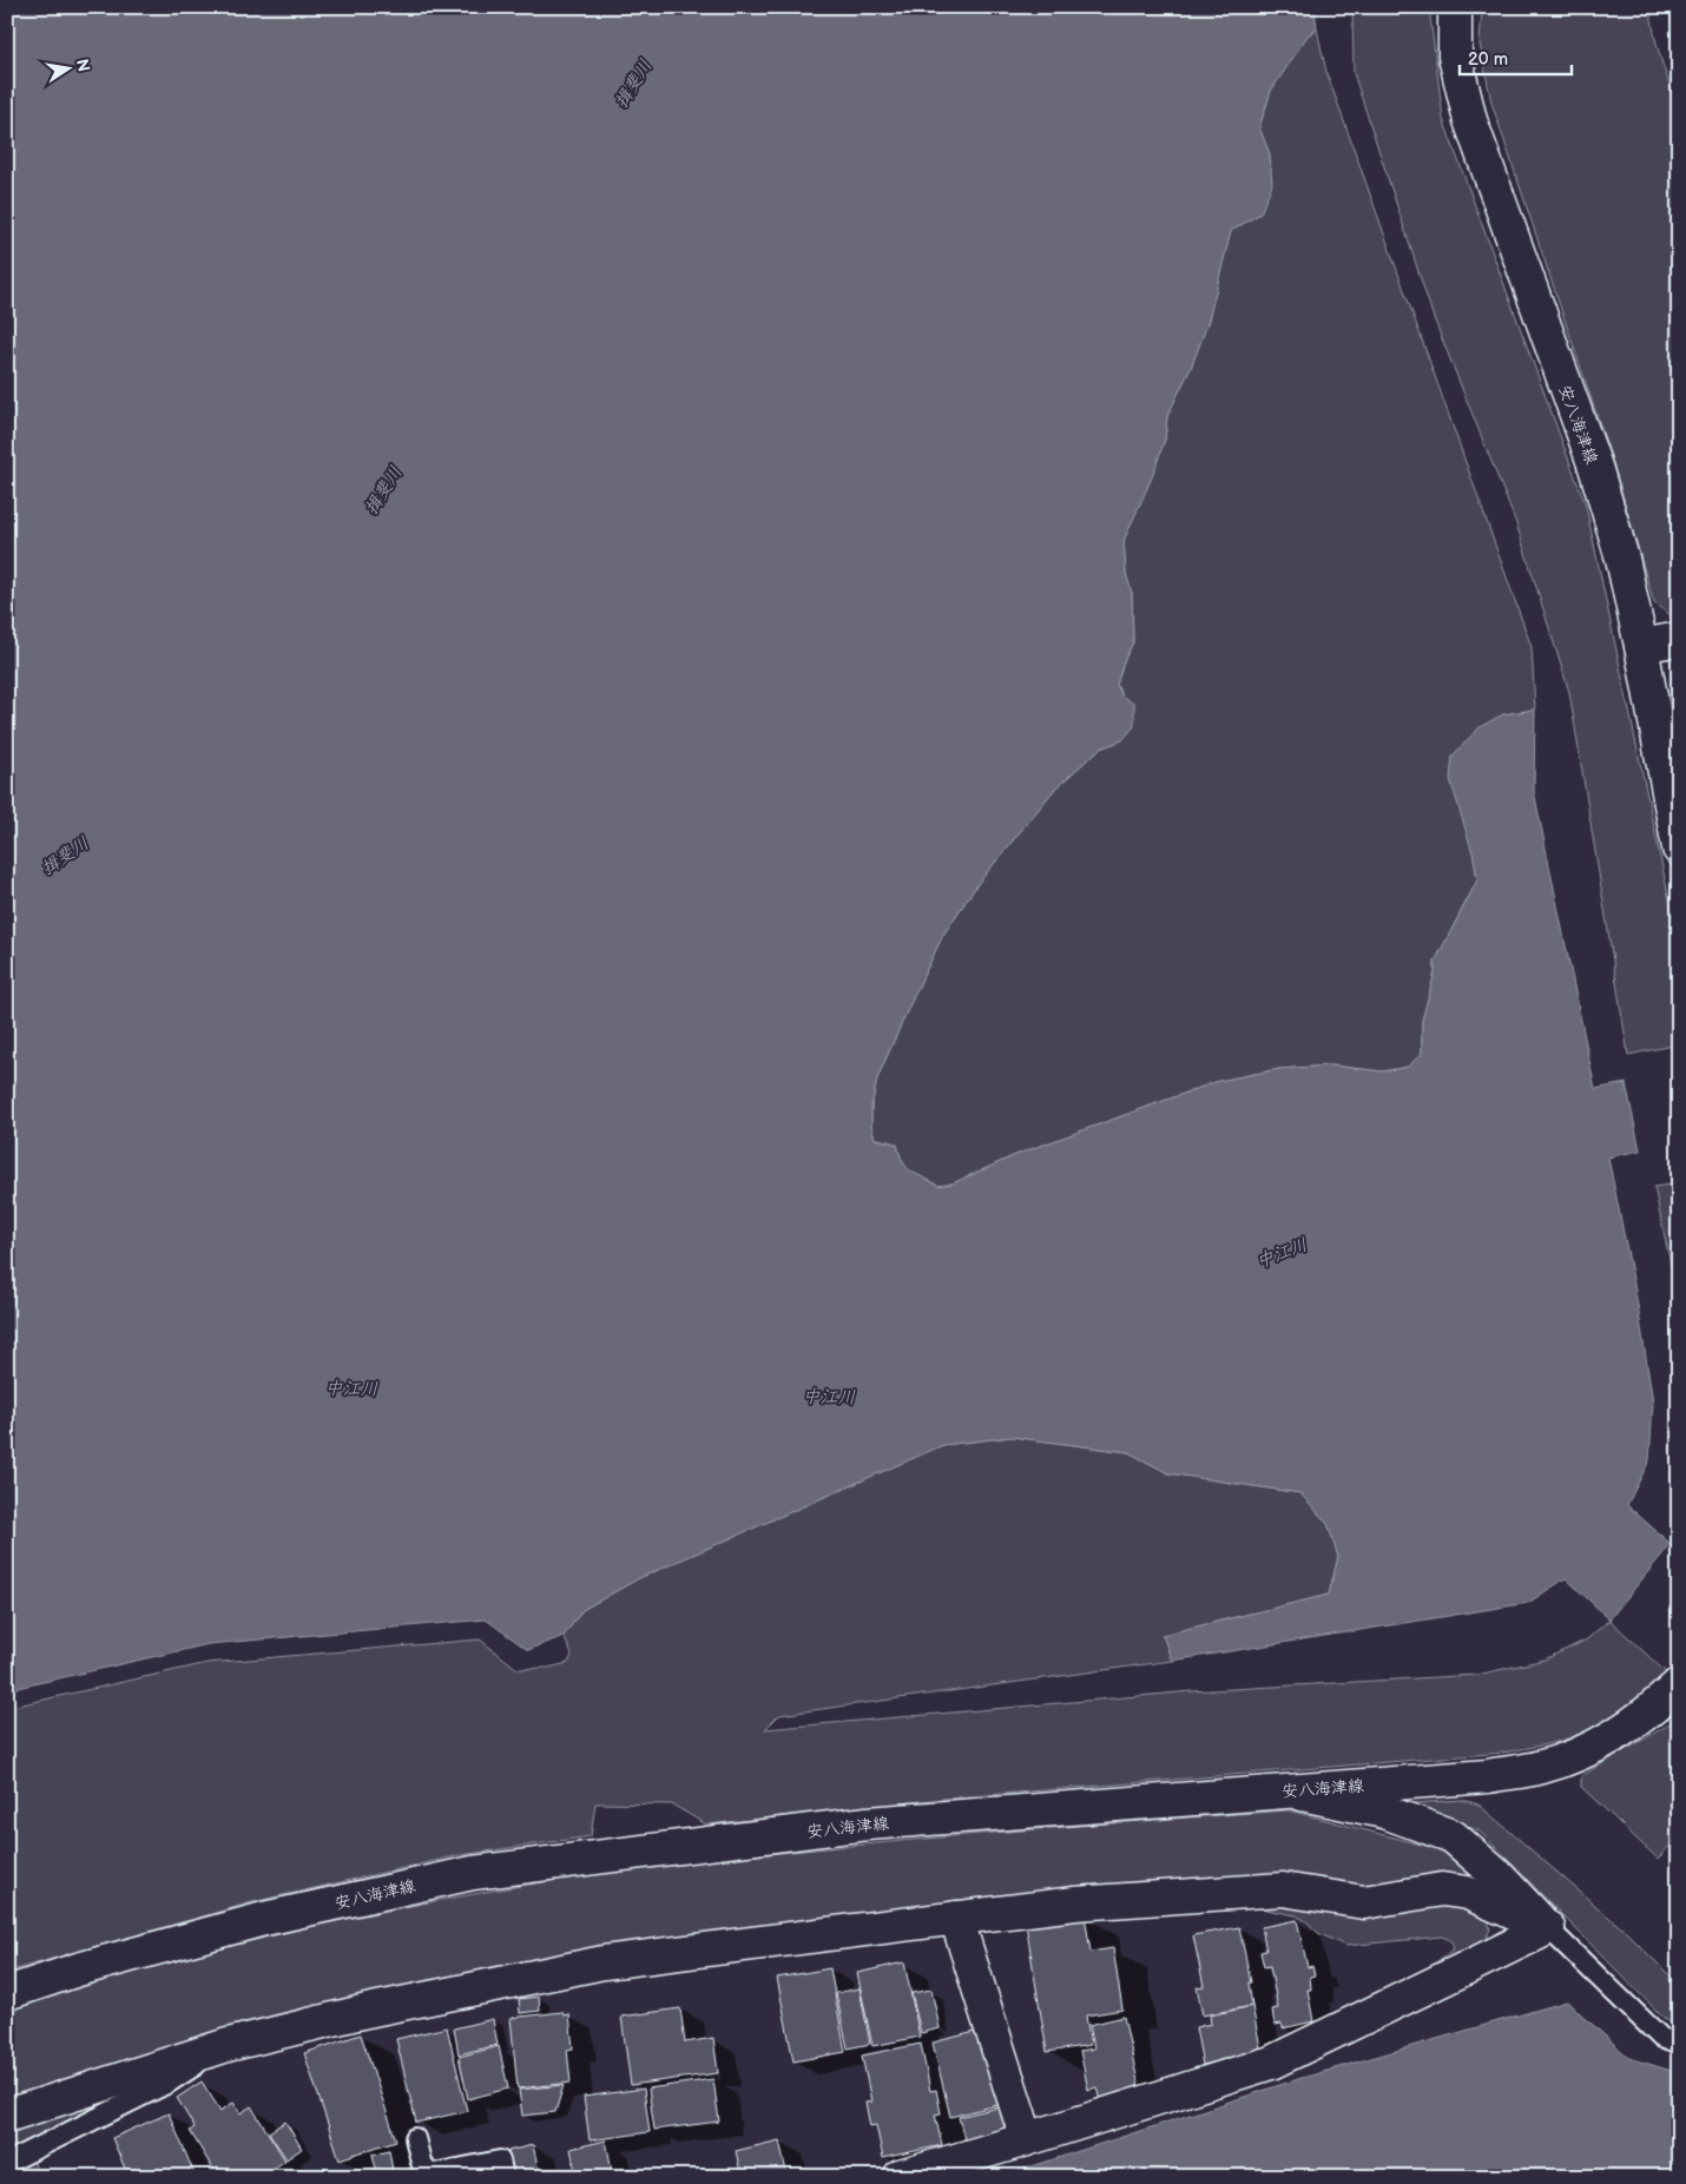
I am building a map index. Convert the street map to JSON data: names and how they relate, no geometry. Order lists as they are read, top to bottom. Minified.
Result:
{"streets":{"street":["安八海津線"]},"water":["揖斐川","中江川"],"scale_bar":"20 m","north":"right"}
